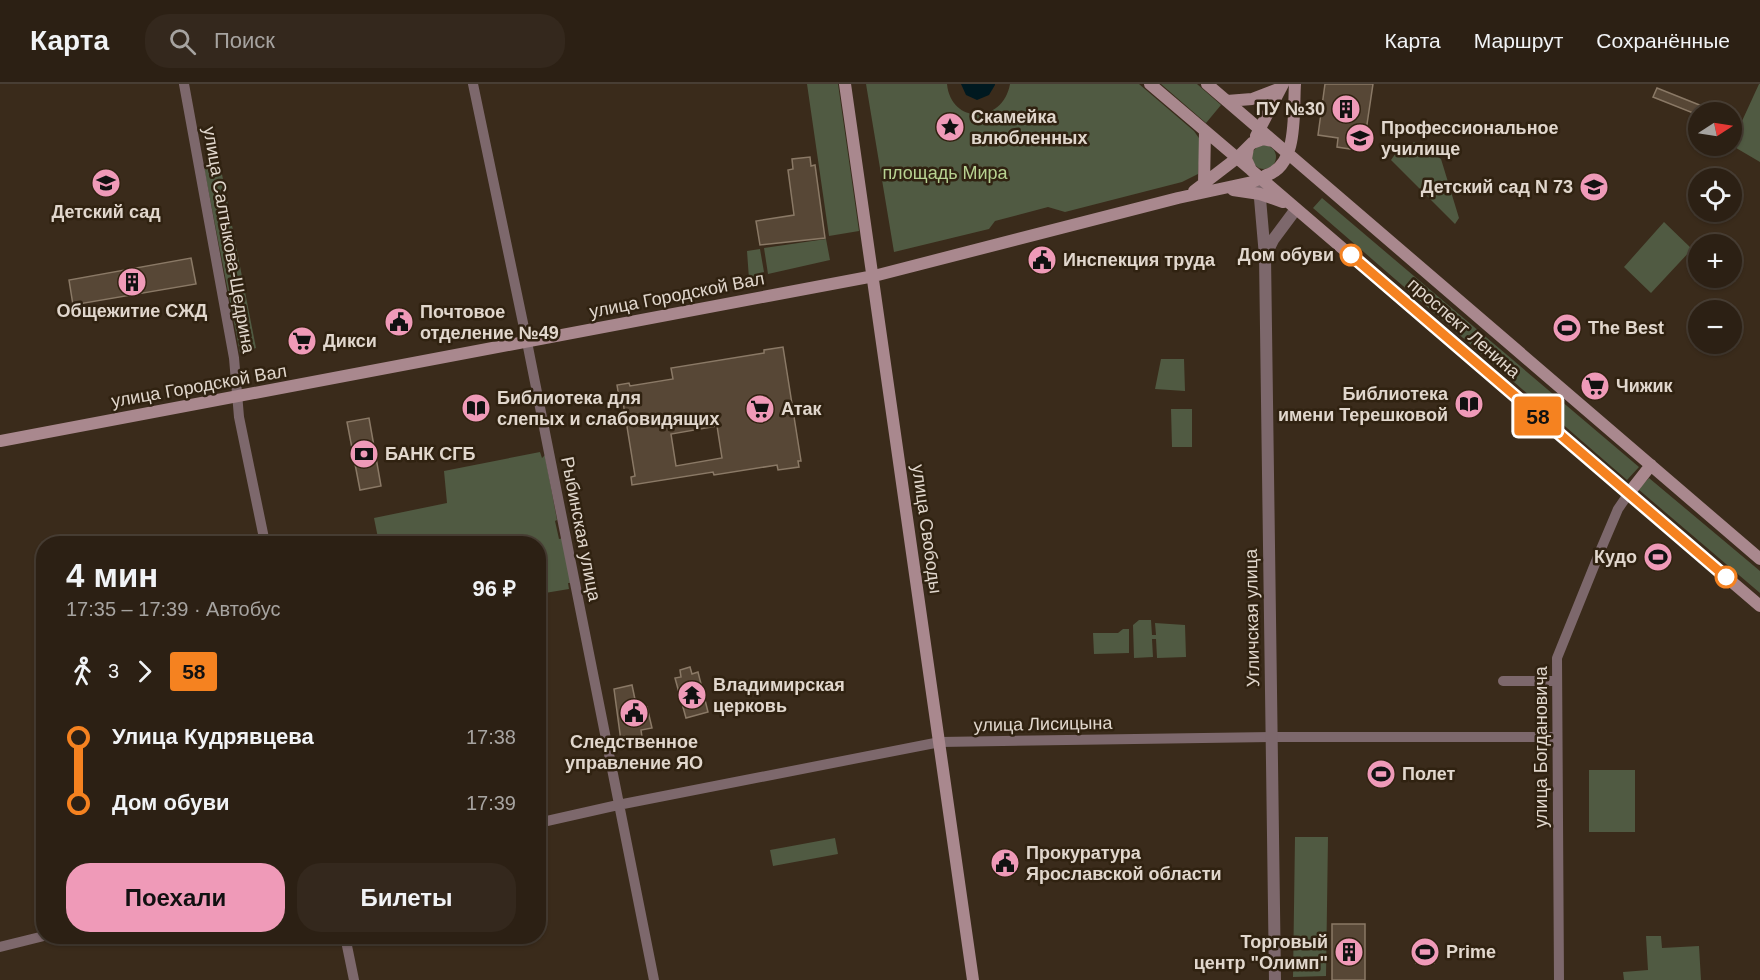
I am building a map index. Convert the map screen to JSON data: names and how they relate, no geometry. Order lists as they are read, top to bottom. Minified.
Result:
{"streets":{"main road":["улица Городской Вал","проспект Ленина","улица Свободы"],"street":["улица Салтыкова-Щедрина","Рыбинская улица","Угличская улица","улица Лисицына","улица Богдановича"]},"crossings":[["улица Салтыкова-Щедрина","улица Городской Вал"],["улица Городской Вал","проспект Ленина"],["улица Городской Вал","Рыбинская улица"],["улица Городской Вал","улица Свободы"],["улица Городской Вал","Угличская улица"],["проспект Ленина","Угличская улица"],["проспект Ленина","улица Богдановича"],["Рыбинская улица","улица Лисицына"],["улица Свободы","улица Лисицына"],["Угличская улица","улица Лисицына"],["улица Лисицына","улица Богдановича"]],"parks":["площадь Мира"],"places":{"building":["ПУ №30","Общежитие СЖД","Торговый центр \"Олимп\""],"place":["Скамейка влюбленных"],"school or university":["Профессиональное училище","Детский сад","Детский сад N 73"],"other":["Дом обуви"],"public building":["Инспекция труда","Почтовое отделение №49","Следственное управление ЯО","Прокуратура Ярославской области"],"sports":["The Best","Кудо","Полет","Prime"],"supermarket":["Дикси","Чижик","Атак"],"library":["Библиотека имени Терешковой","Библиотека для слепых и слабовидящих"],"bank":["БАНК СГБ"],"temple":["Владимирская церковь"]},"lines":["bus line 58"],"north":"right","page":{"header":"Карта","search":"Поиск","nav":["Карта","Маршрут","Сохранённые"],"on_map":"58","map_buttons":["+","−"],"heading":["4 мин","17:35 – 17:39 · Автобус","96 ₽"],"legs":["3","58"],"list":[{"name":"Улица Кудрявцева","value":"17:38"},{"name":"Дом обуви","value":"17:39"}],"buttons":["Поехали","Билеты"]}}
